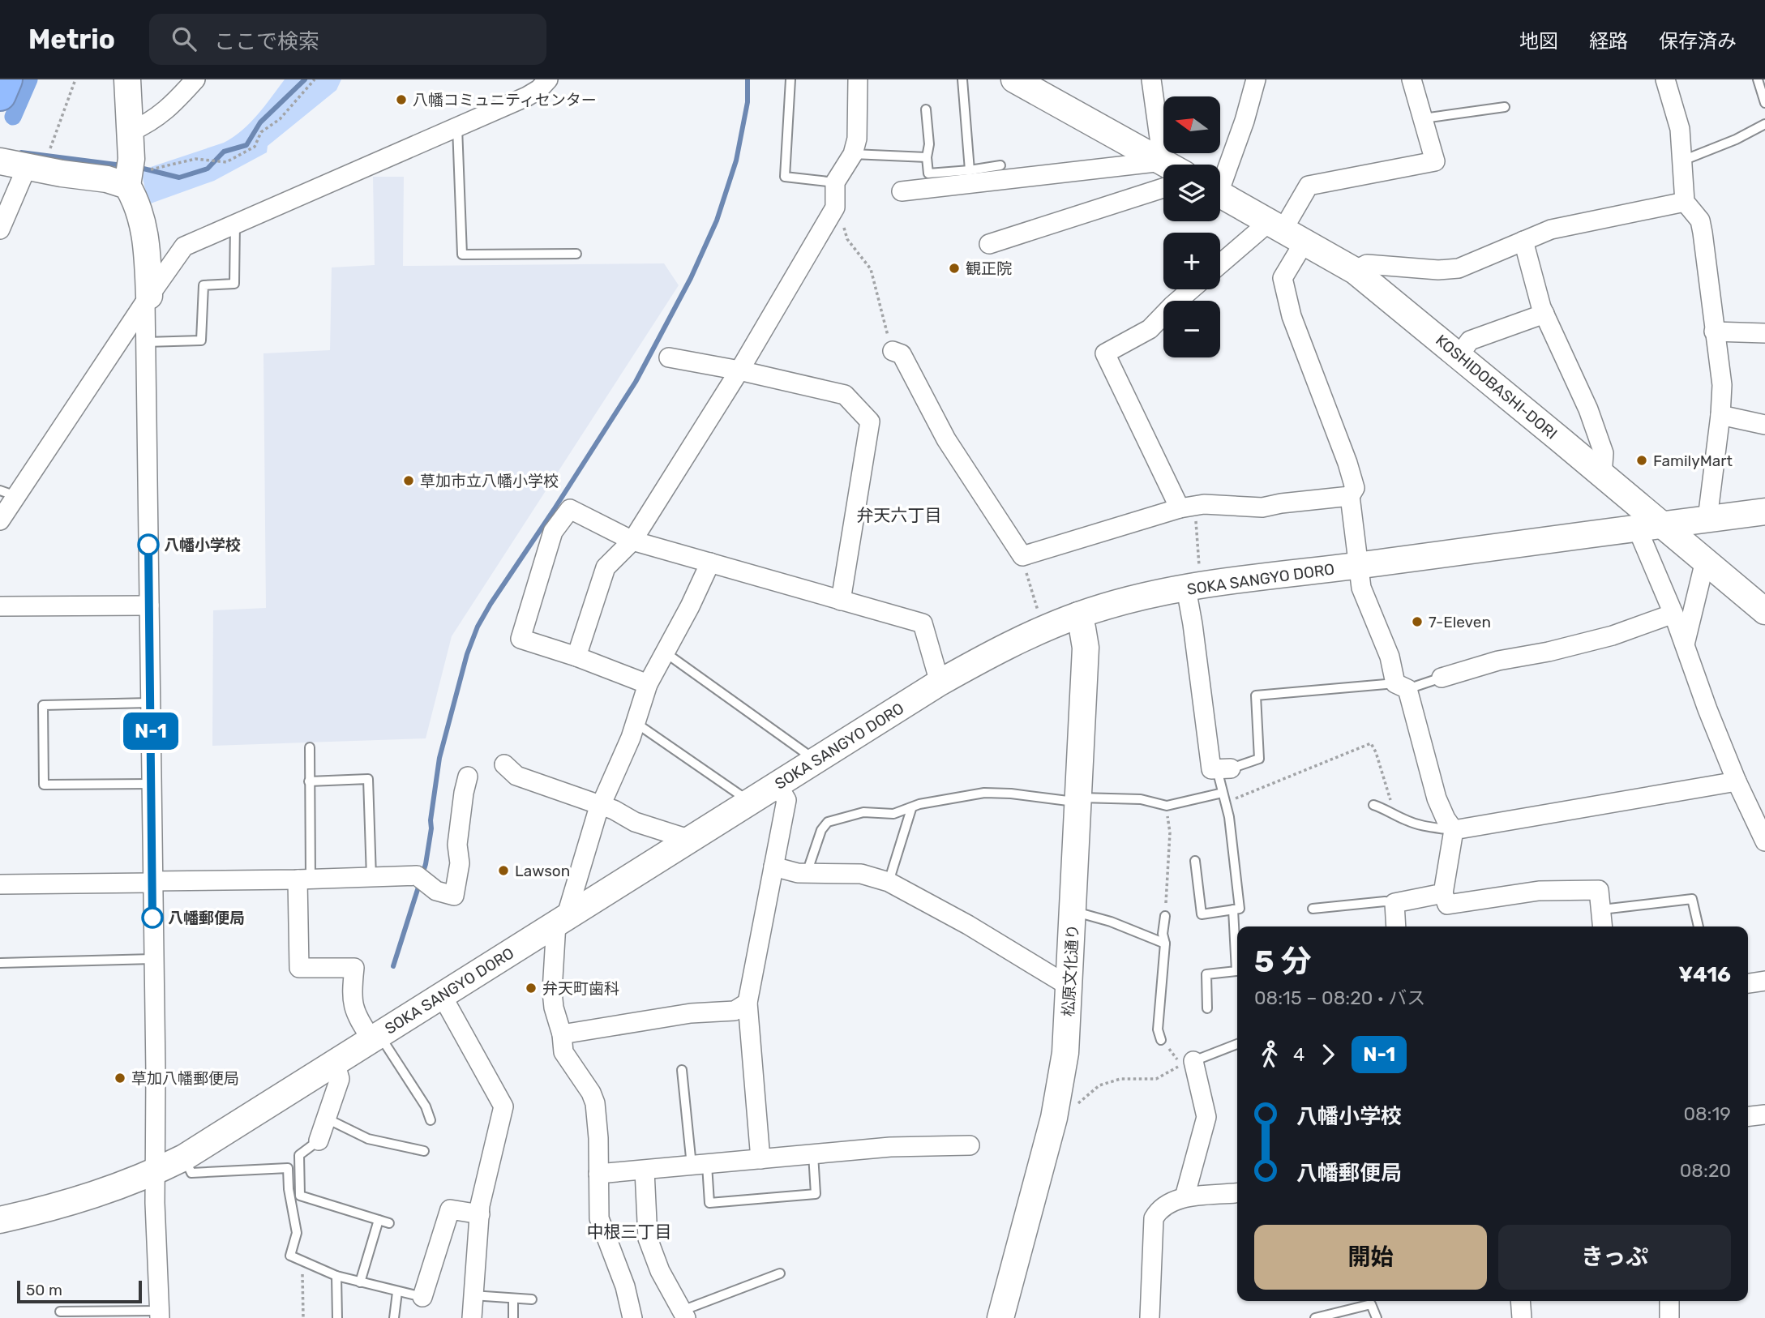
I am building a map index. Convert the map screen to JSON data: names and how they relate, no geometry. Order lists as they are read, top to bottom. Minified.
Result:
{"streets":{"street":["KOSHIDOBASHI-DORI","SOKA SANGYO DORO","松原文化通り"]},"crossings":[["KOSHIDOBASHI-DORI","SOKA SANGYO DORO"],["SOKA SANGYO DORO","松原文化通り"]],"districts":["弁天六丁目","中根三丁目"],"places":["八幡コミュニティセンター","観正院","FamilyMart","草加市立八幡小学校","八幡小学校","7-Eleven","Lawson","八幡郵便局","弁天町歯科","草加八幡郵便局"],"lines":["bus line N-1"],"scale_bar":"50 m","north":"left","page":{"header":"Metrio","search":"ここで検索","nav":["地図","経路","保存済み"],"on_map":"N-1","map_buttons":["+","−"],"heading":["5 分","08:15 – 08:20 · バス","¥416"],"legs":["4","N-1"],"list":[{"name":"八幡小学校","value":"08:19"},{"name":"八幡郵便局","value":"08:20"}],"buttons":["開始","きっぷ"],"scale":"50 m"}}
